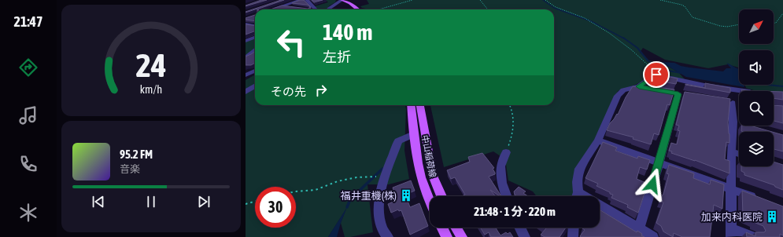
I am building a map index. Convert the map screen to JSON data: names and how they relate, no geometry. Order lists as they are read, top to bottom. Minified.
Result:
{"streets":{"main road":["中山稲荷線"]},"places":{"building":["福井重機(株)","加来内科医院"]},"north":"top right","page":{"tabs":"21:47","turn":["140 m","左折"],"then":"その先","song":["95.2 FM","音楽"],"limit":"30","trip":"21:48 · 1 分 · 220 m","gauge":["24","km/h"]}}
